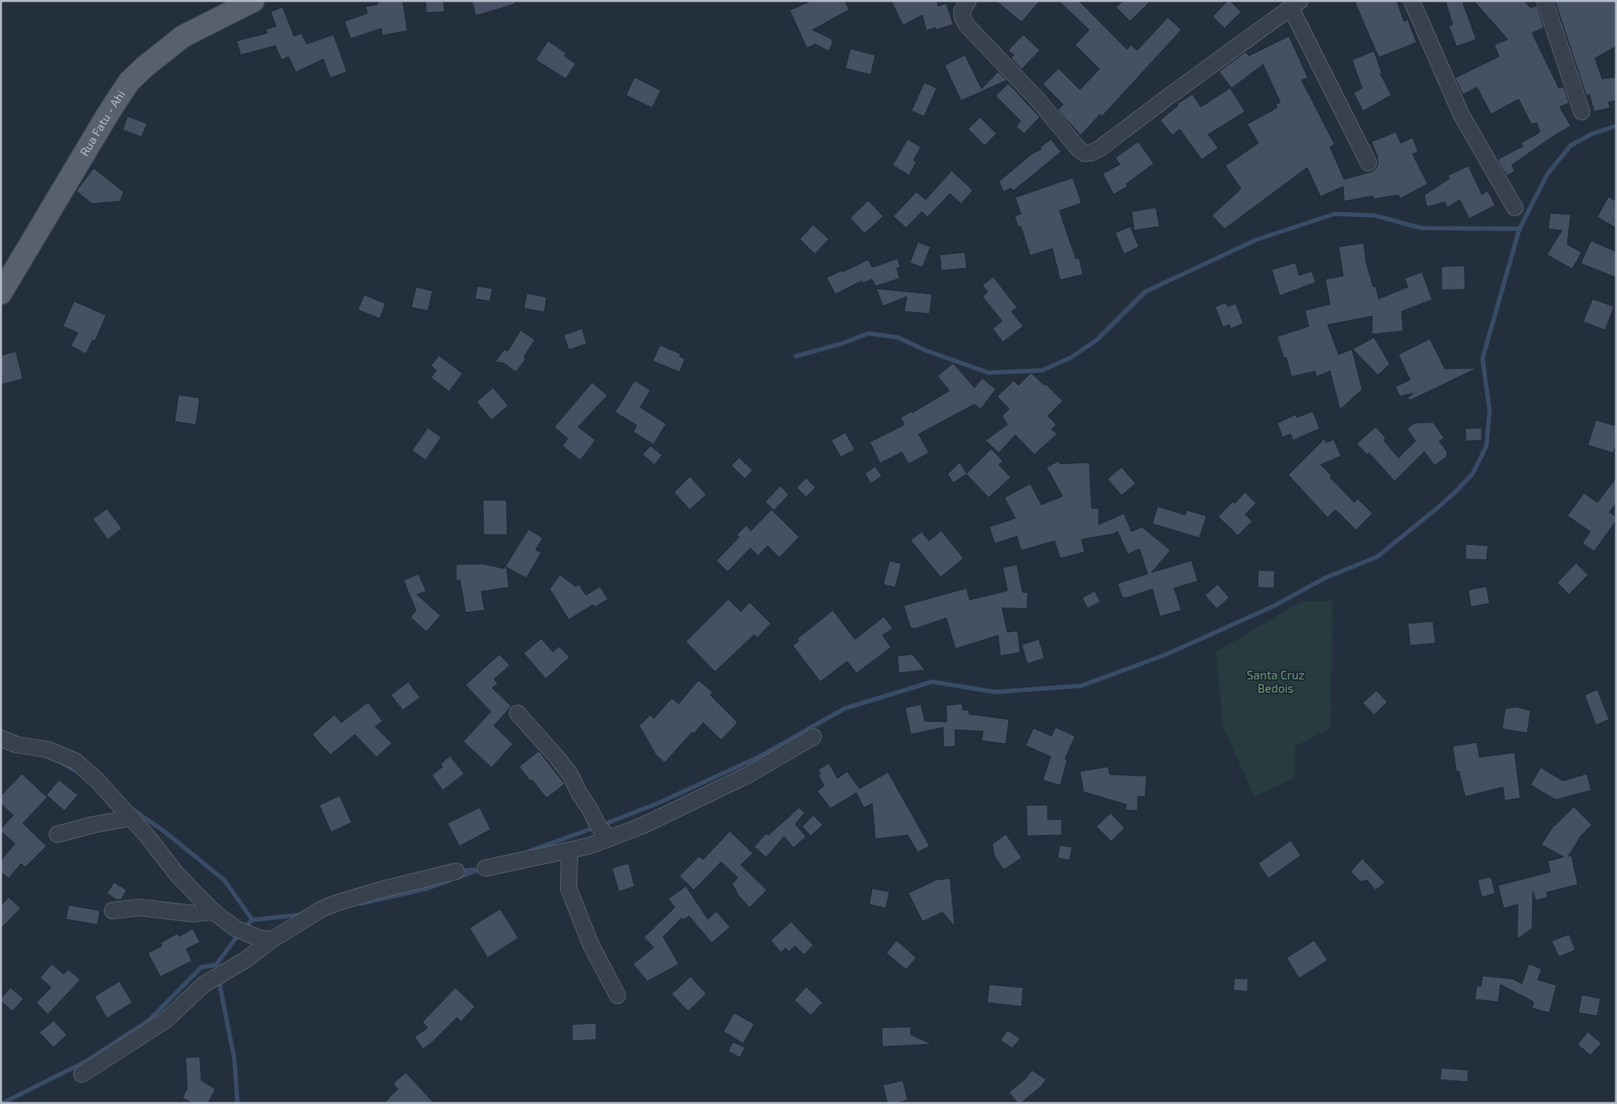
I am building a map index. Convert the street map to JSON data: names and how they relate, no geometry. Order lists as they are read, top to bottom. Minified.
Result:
{"streets":{"main road":["Rua Fatu - Ahi"]},"parks":["Santa Cruz Bedois"]}
